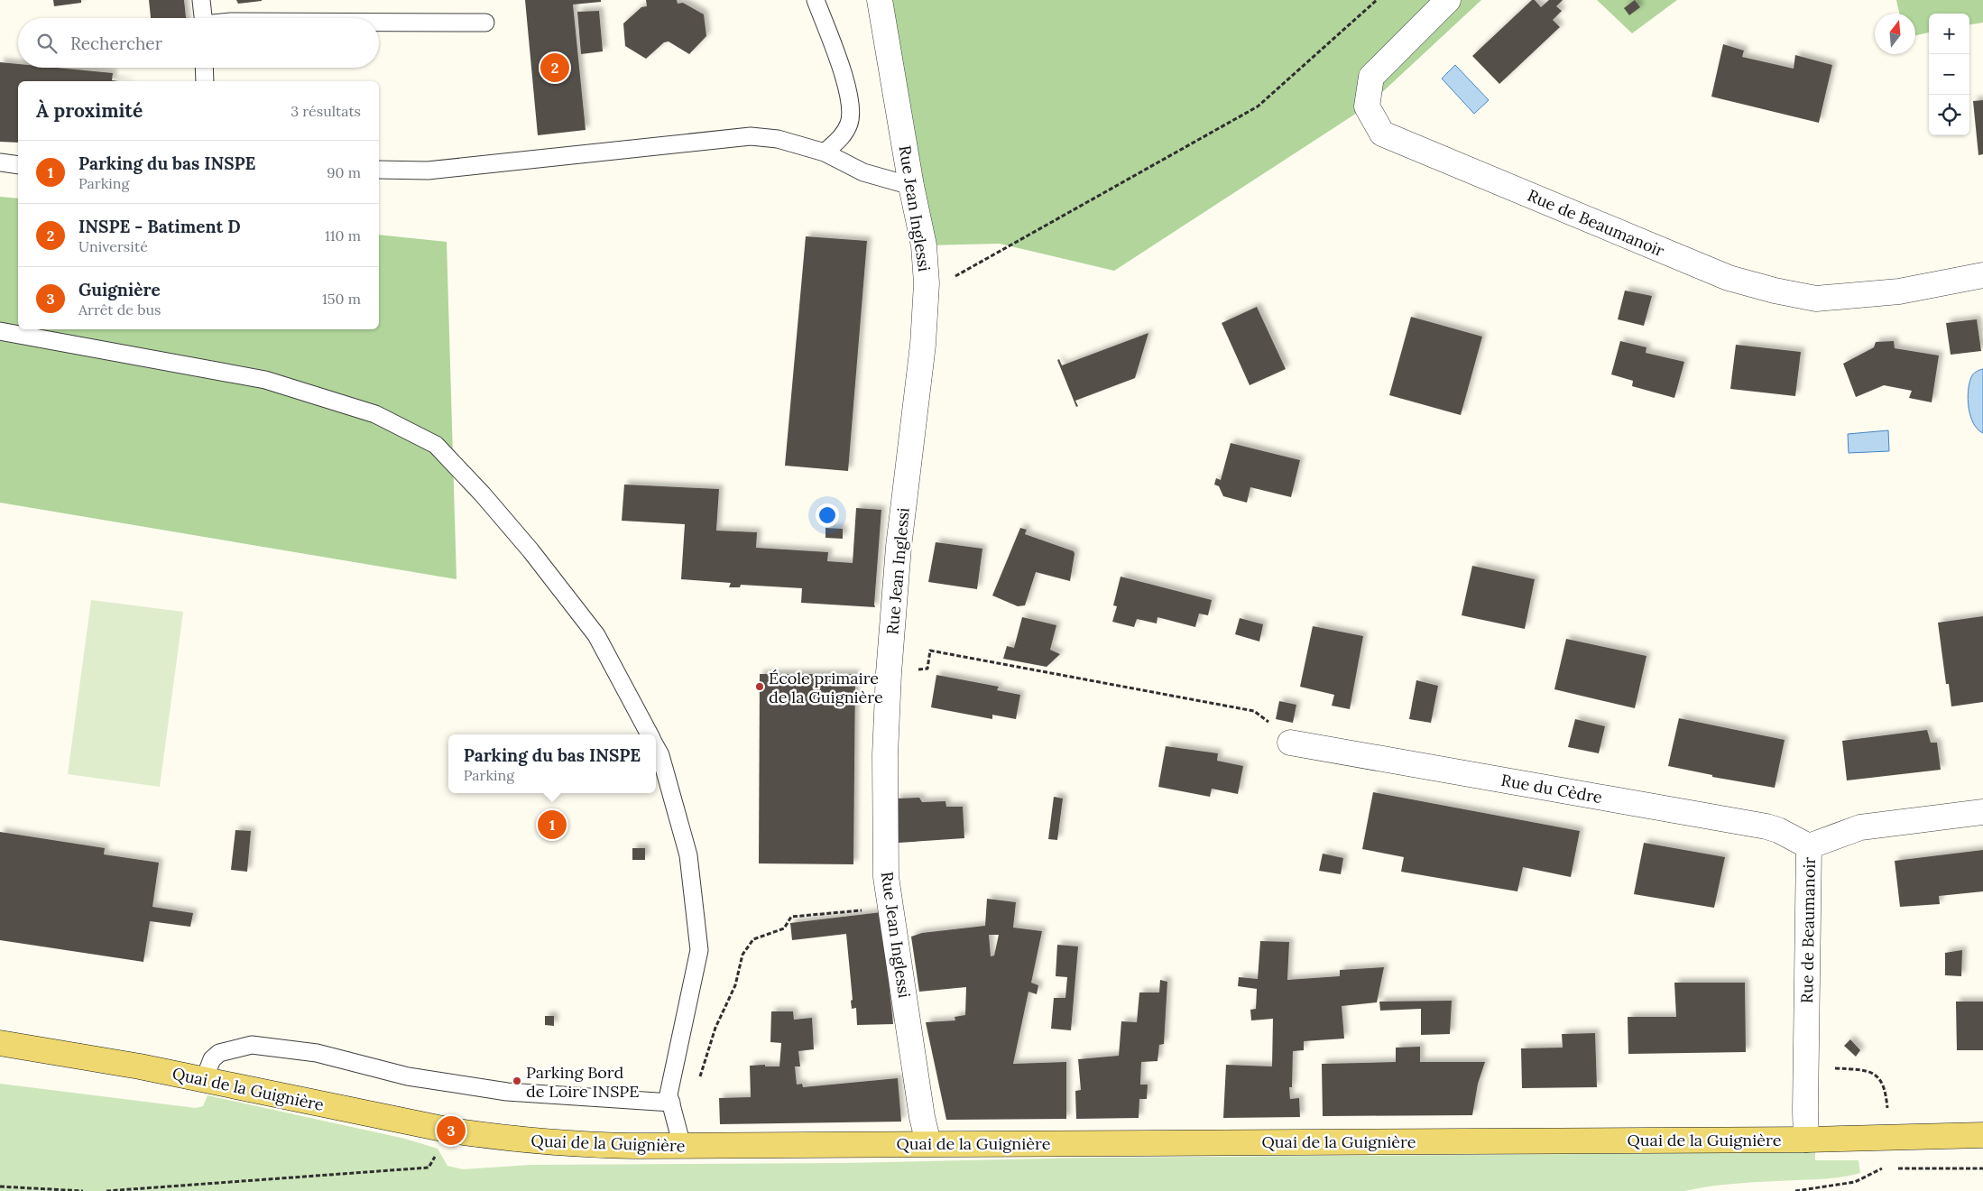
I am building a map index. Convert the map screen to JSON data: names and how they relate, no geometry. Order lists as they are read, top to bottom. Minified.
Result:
{"streets":{"main road":["Quai de la Guignière"],"street":["Rue Jean Inglessi","Rue de Beaumanoir","Rue du Cèdre"]},"crossings":[["Rue Jean Inglessi","Quai de la Guignière"],["Rue de Beaumanoir","Rue du Cèdre"],["Rue de Beaumanoir","Quai de la Guignière"]],"places":["École primaire de la Guignière","Parking Bord de Loire INSPE"],"north":"top","page":{"map_buttons":["+","−"],"search":"Rechercher","pins":["2","1","3"],"heading":["À proximité","3 résultats"],"list":[{"mark":"1","name":"Parking du bas INSPE","note":"Parking","value":"90 m"},{"mark":"2","name":"INSPE - Batiment D","note":"Université","value":"110 m"},{"mark":"3","name":"Guignière","note":"Arrêt de bus","value":"150 m"}],"popup":["Parking du bas INSPE","Parking"]}}
